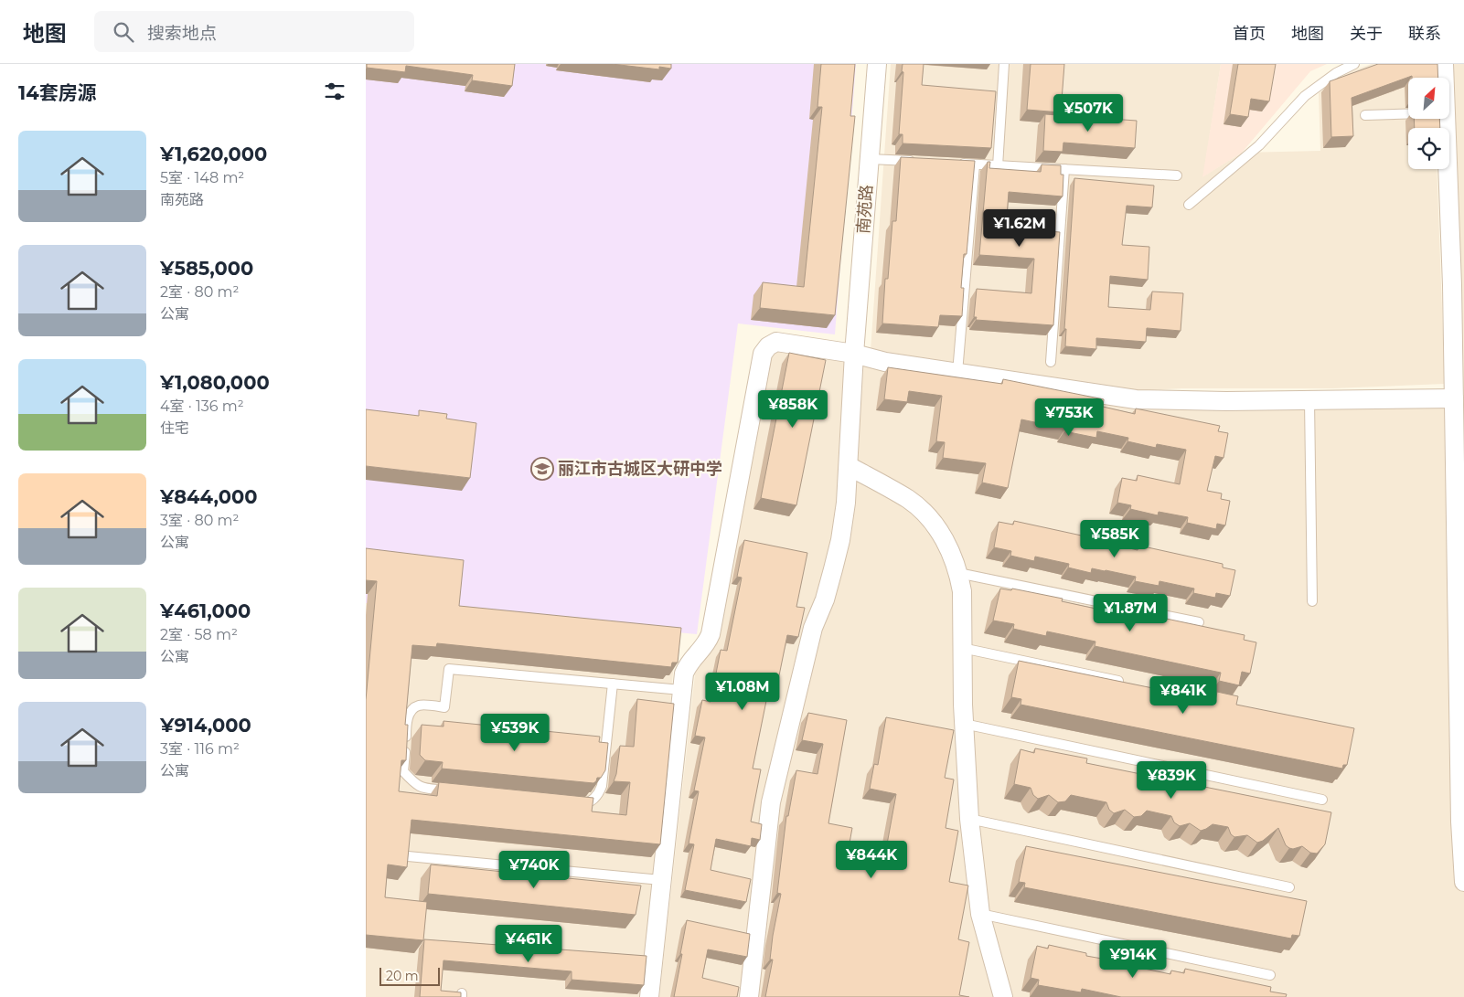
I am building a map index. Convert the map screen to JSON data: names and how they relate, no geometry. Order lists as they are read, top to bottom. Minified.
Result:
{"streets":{"street":["南苑路"]},"places":{"school or university":["丽江市古城区大研中学"]},"scale_bar":"20 m","north":"top right","page":{"header":"地图","search":"搜索地点","nav":["首页","地图","关于","联系"],"heading":"14套房源","price":["¥507K","¥1.62M","¥858K","¥753K","¥585K","¥1.87M","¥1.08M","¥841K","¥539K","¥839K","¥844K","¥740K","¥461K","¥914K"],"list":[{"name":"¥1,620,000","note":"5室 · 148 m² · 南苑路"},{"name":"¥585,000","note":"2室 · 80 m² · 公寓"},{"name":"¥1,080,000","note":"4室 · 136 m² · 住宅"},{"name":"¥844,000","note":"3室 · 80 m² · 公寓"},{"name":"¥461,000","note":"2室 · 58 m² · 公寓"},{"name":"¥914,000","note":"3室 · 116 m² · 公寓"}],"scale":"20 m"}}
